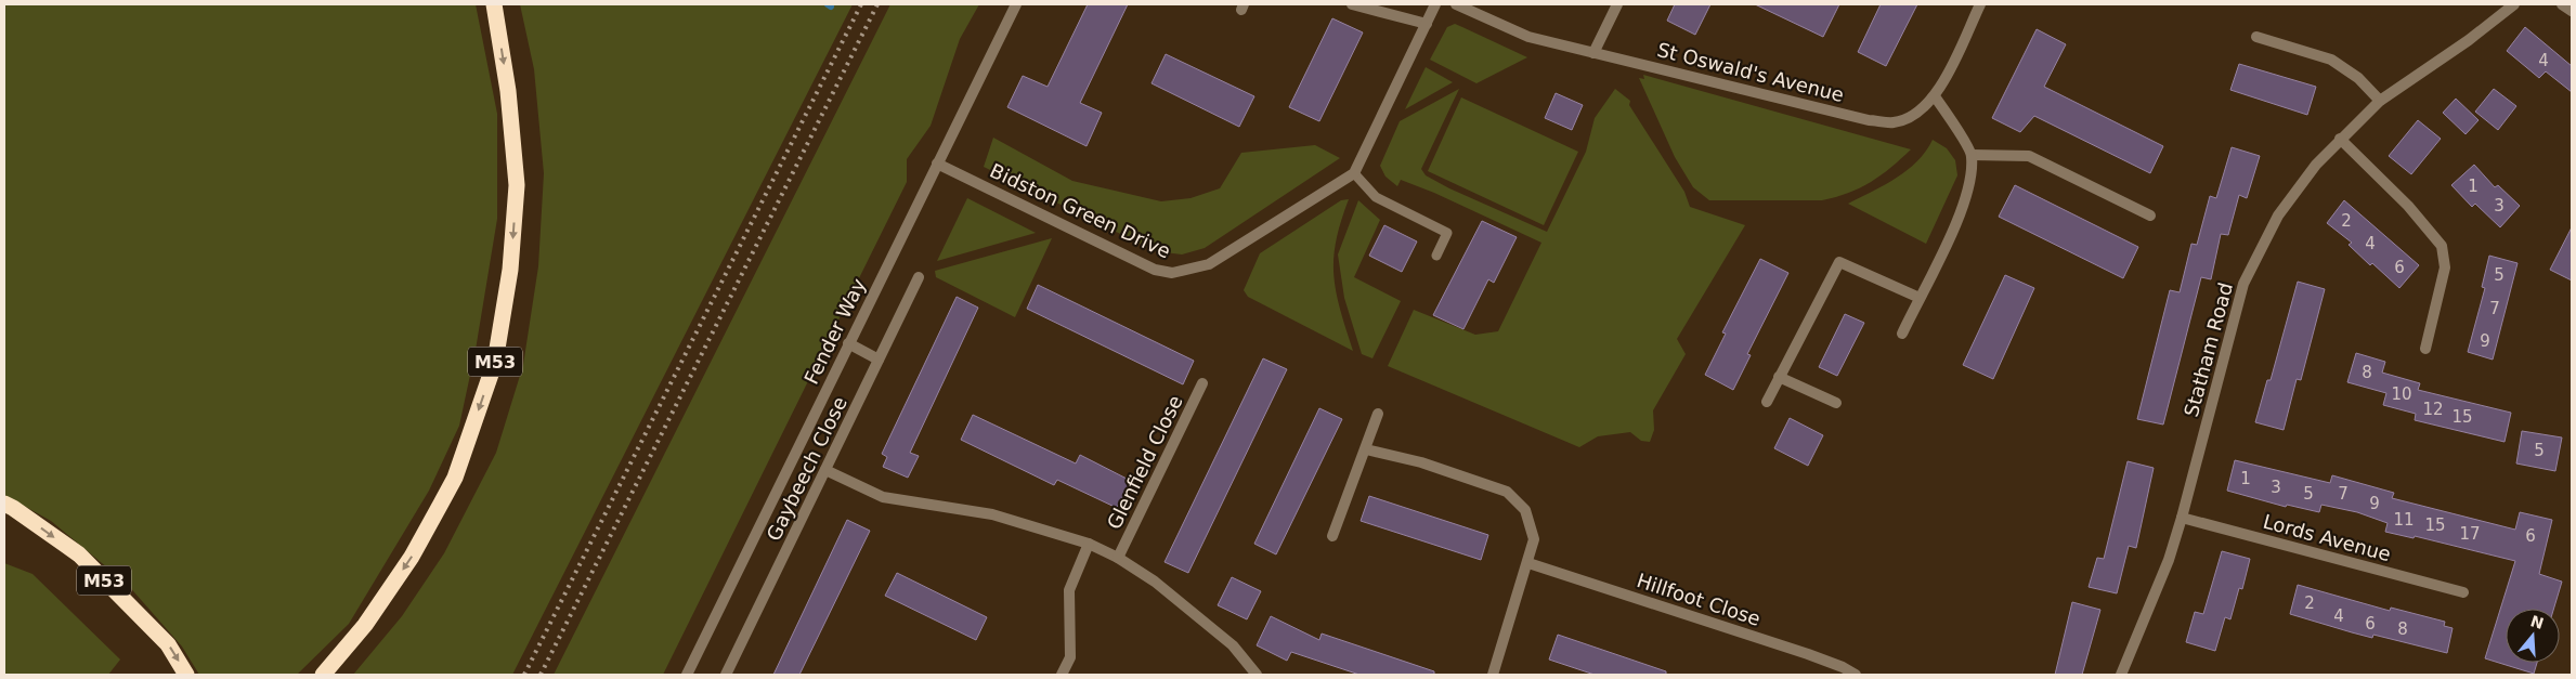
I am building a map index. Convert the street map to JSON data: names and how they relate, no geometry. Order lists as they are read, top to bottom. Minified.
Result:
{"streets":{"highway":["M53"],"street":["St Oswald's Avenue","Bidston Green Drive","Fender Way","Statham Road","Glenfield Close","Gaybeech Close","Lords Avenue","Hillfoot Close"]},"crossings":[["Bidston Green Drive","Fender Way"],["Statham Road","Lords Avenue"]],"house_numbers":["4","1","3","2","4","6","5","7","9","8","10","12","15","5","1","3","5","7","9","11","15","17","6","2","4","6","8"],"north":"top"}
